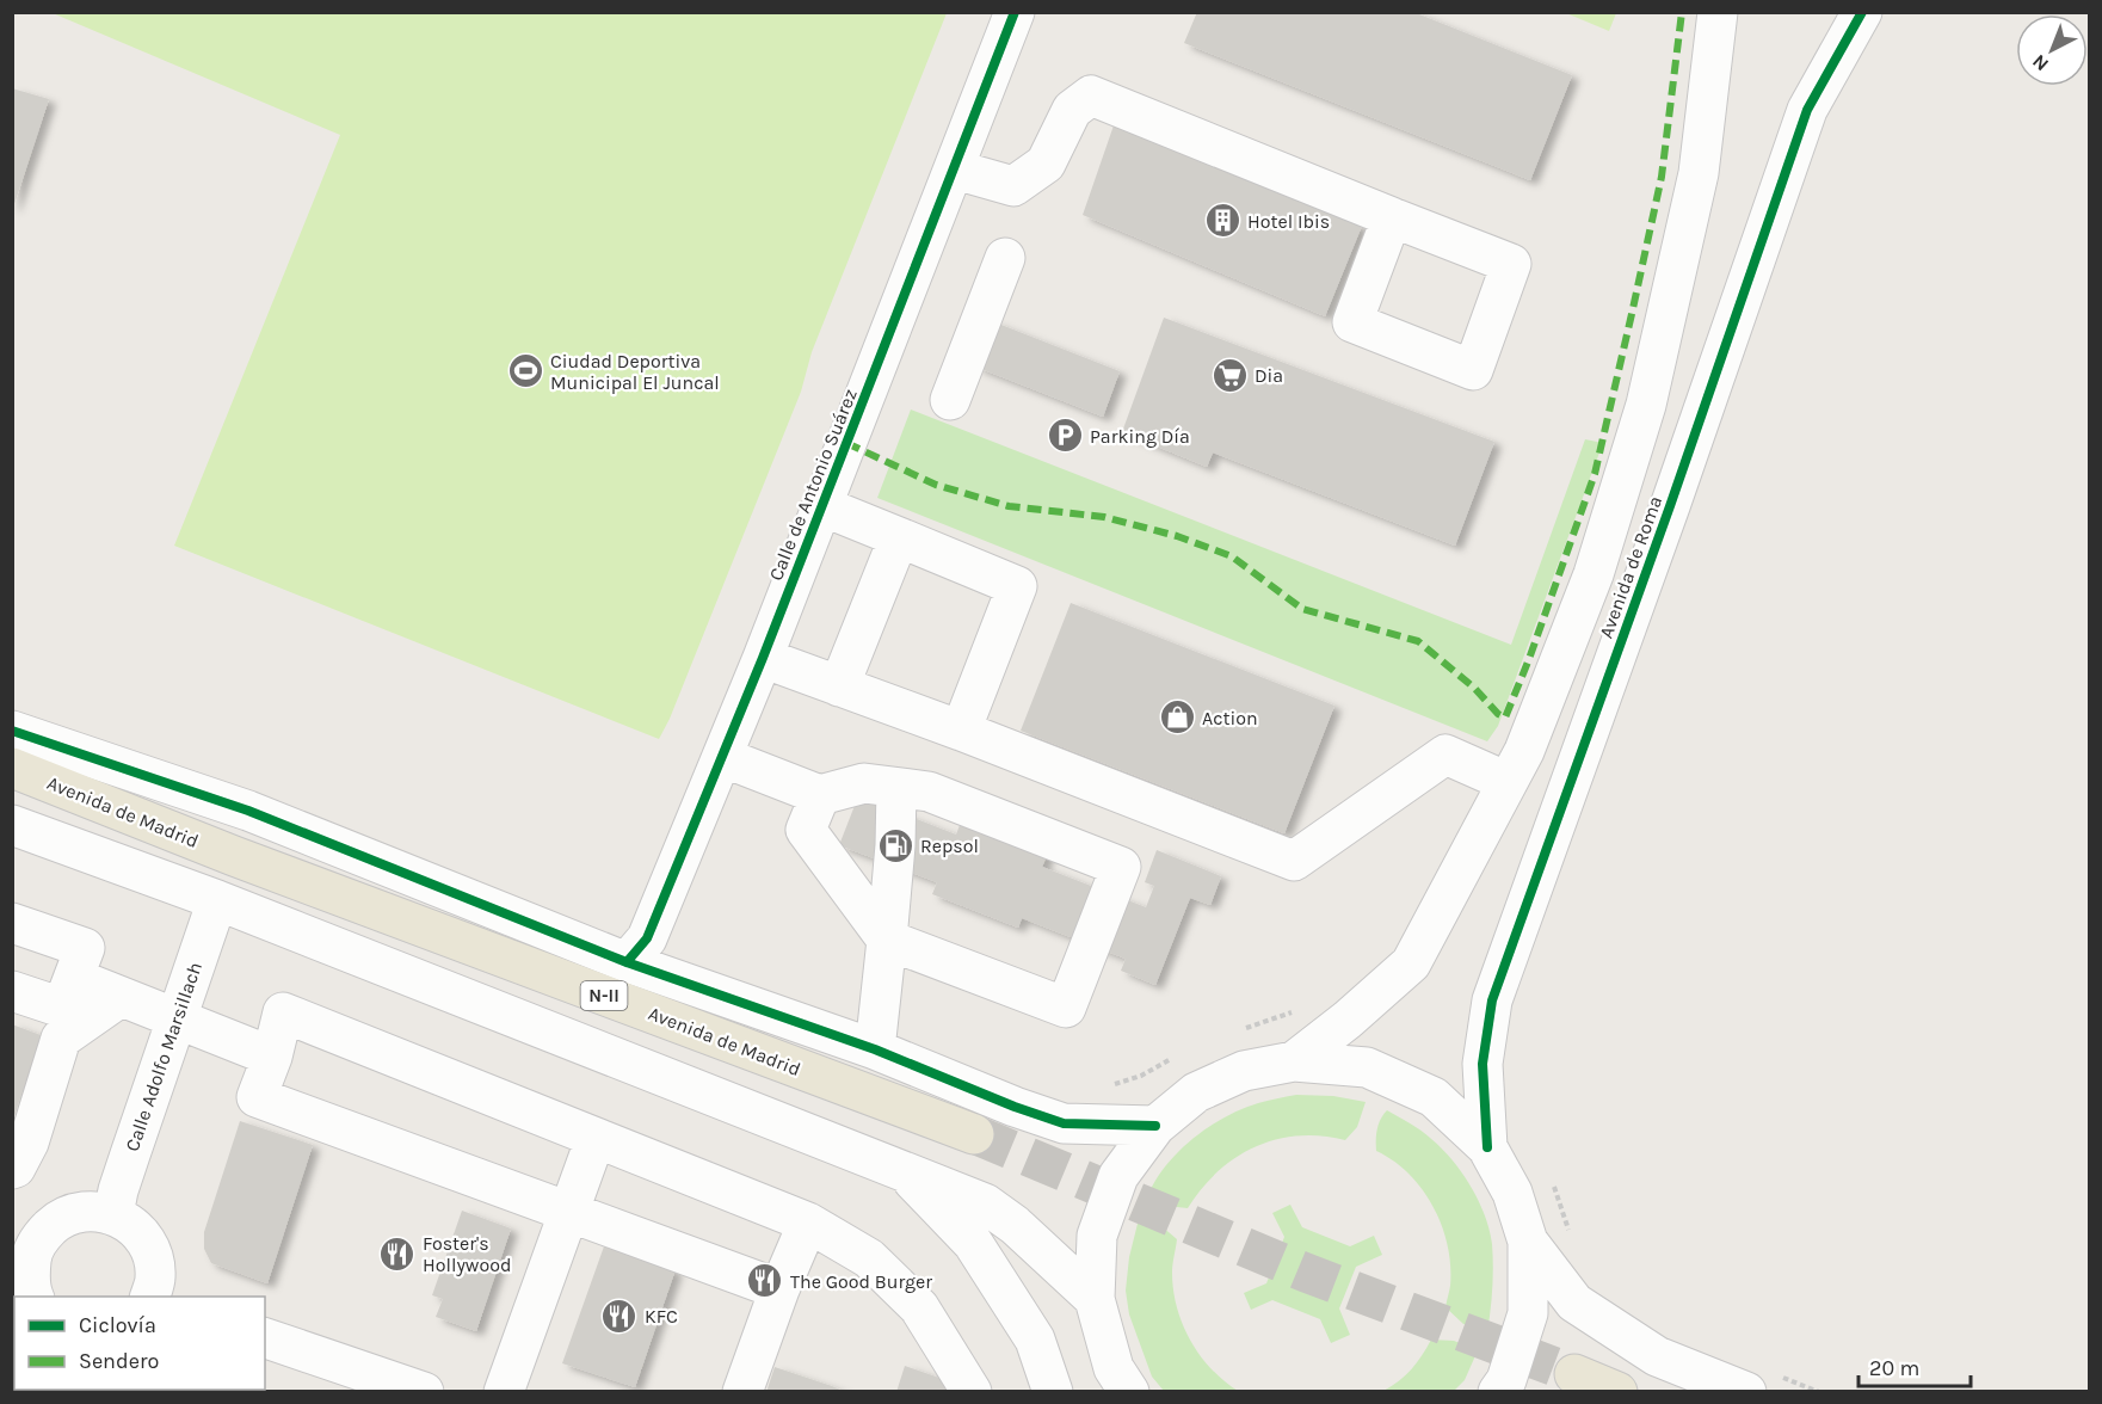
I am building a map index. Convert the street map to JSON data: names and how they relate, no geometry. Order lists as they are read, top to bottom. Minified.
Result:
{"streets":{"main road":["Avenida de Madrid","N-II"],"street":["Calle de Antonio Suárez","Avenida de Roma","Calle Adolfo Marsillach"]},"crossings":[["Calle de Antonio Suárez","N-II"]],"places":{"building":["Hotel Ibis"],"sports":["Ciudad Deportiva Municipal El Juncal"],"supermarket":["Dia"],"parking":["Parking Día"],"shop":["Action"],"fuel station":["Repsol"],"restaurant":["Foster's Hollywood","The Good Burger","KFC"]},"legend":["Ciclovía","Sendero"],"scale_bar":"20 m","north":"bottom left"}
